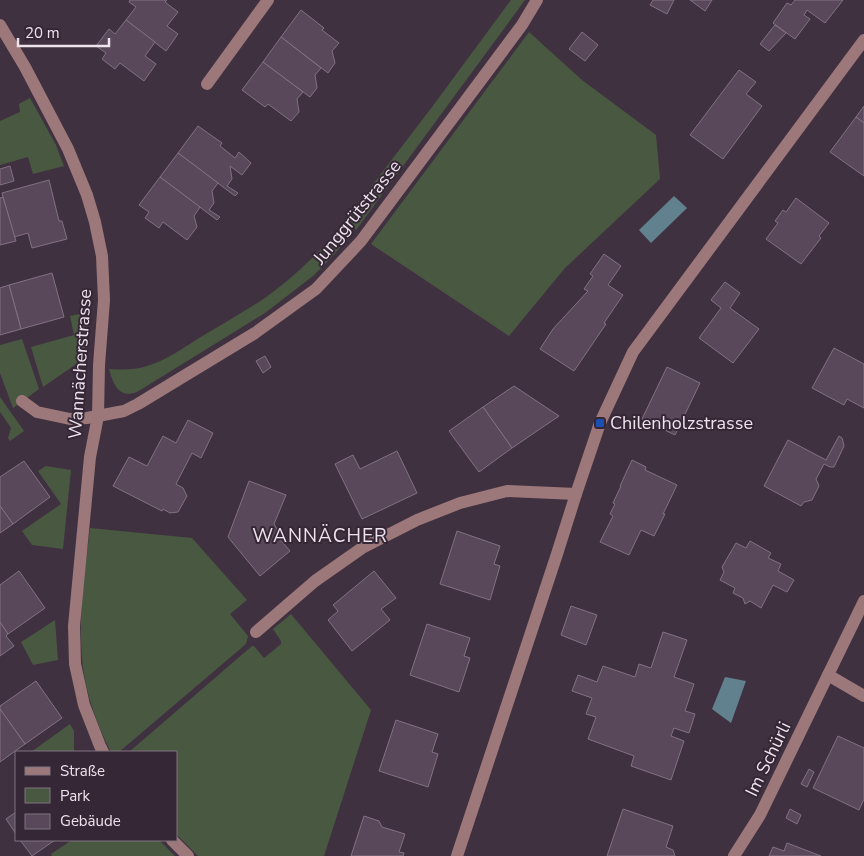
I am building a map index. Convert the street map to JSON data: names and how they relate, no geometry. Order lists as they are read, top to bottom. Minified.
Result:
{"streets":{"street":["Junggrütstrasse","Wannächerstrasse","Im Schürli"]},"crossings":[["Junggrütstrasse","Wannächerstrasse"]],"districts":["WANNÄCHER"],"places":{"transit":["Chilenholzstrasse"]},"legend":["Straße","Park","Gebäude"],"scale_bar":"20 m"}
